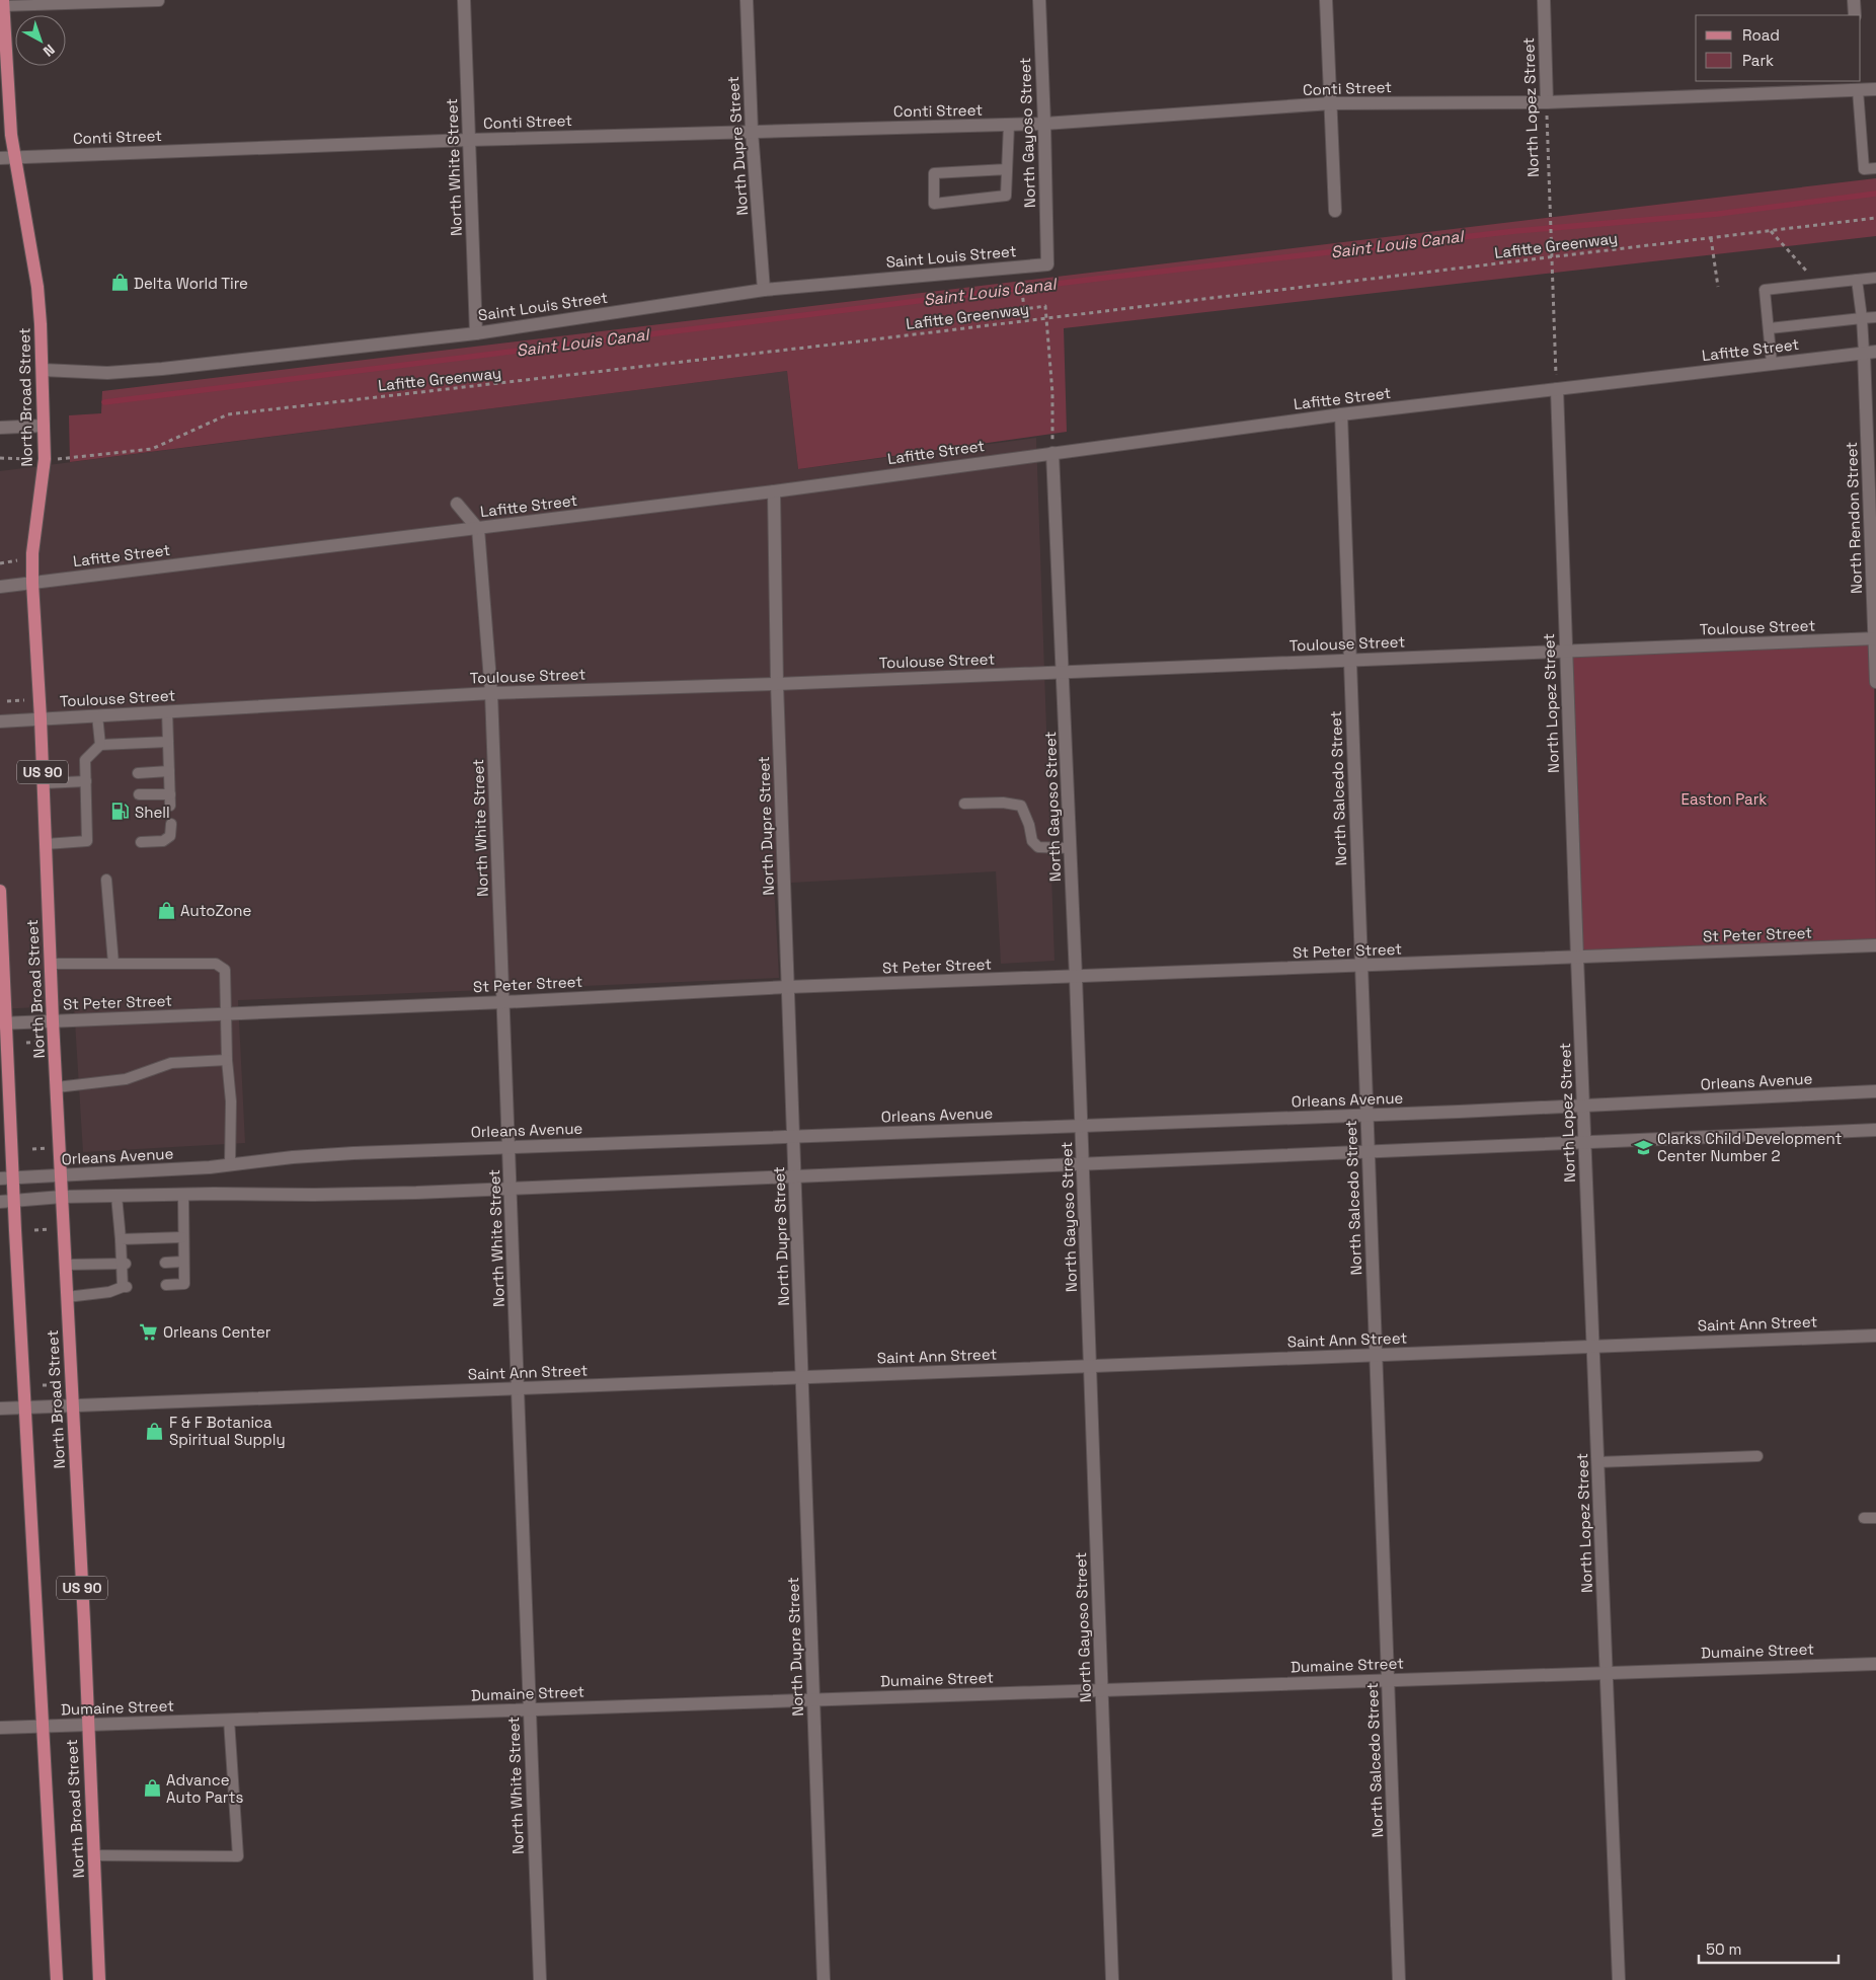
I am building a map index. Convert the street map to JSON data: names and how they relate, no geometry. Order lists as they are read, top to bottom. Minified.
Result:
{"streets":{"main road":["North Broad Street","US 90"],"street":["Conti Street","North Lopez Street","North Gayoso Street","North Dupre Street","North White Street","Saint Louis Street","Lafitte Street","North Rendon Street","Toulouse Street","North Salcedo Street","St Peter Street","Orleans Avenue","Saint Ann Street","Dumaine Street"],"path":["Lafitte Greenway"]},"crossings":[["Conti Street","North Lopez Street"],["Conti Street","North Gayoso Street"],["Conti Street","North Dupre Street"],["Conti Street","North White Street"],["Conti Street","North Broad Street"],["North Lopez Street","Lafitte Greenway"],["North Lopez Street","Lafitte Street"],["North Lopez Street","Toulouse Street"],["North Lopez Street","St Peter Street"],["North Lopez Street","Orleans Avenue"],["North Lopez Street","Saint Ann Street"],["North Lopez Street","Dumaine Street"],["North Gayoso Street","Saint Louis Street"],["North Gayoso Street","Lafitte Street"],["North Gayoso Street","Toulouse Street"],["North Gayoso Street","St Peter Street"],["North Gayoso Street","Orleans Avenue"],["North Gayoso Street","Saint Ann Street"],["North Gayoso Street","Dumaine Street"],["North Dupre Street","Saint Louis Street"],["North Dupre Street","Lafitte Street"],["North Dupre Street","Toulouse Street"],["North Dupre Street","St Peter Street"],["North Dupre Street","Orleans Avenue"],["North Dupre Street","Saint Ann Street"],["North Dupre Street","Dumaine Street"],["North White Street","Saint Louis Street"],["North White Street","Lafitte Street"],["North White Street","Toulouse Street"],["North White Street","St Peter Street"],["North White Street","Orleans Avenue"],["North White Street","Saint Ann Street"],["North White Street","Dumaine Street"],["Saint Louis Street","North Broad Street"],["Lafitte Street","North Broad Street"],["Lafitte Street","North Rendon Street"],["Lafitte Street","North Salcedo Street"],["North Broad Street","Toulouse Street"],["North Broad Street","St Peter Street"],["North Broad Street","Orleans Avenue"],["North Broad Street","Saint Ann Street"],["North Broad Street","Dumaine Street"],["North Rendon Street","Toulouse Street"],["Toulouse Street","North Salcedo Street"],["North Salcedo Street","St Peter Street"],["North Salcedo Street","Orleans Avenue"],["North Salcedo Street","Saint Ann Street"],["North Salcedo Street","Dumaine Street"]],"water":["Saint Louis Canal"],"parks":["Easton Park"],"places":{"shop":["Delta World Tire","AutoZone","F & F Botanica Spiritual Supply","Advance Auto Parts"],"fuel station":["Shell"],"school or university":["Clarks Child Development Center Number 2"],"supermarket":["Orleans Center"]},"legend":["Road","Park"],"scale_bar":"50 m","north":"bottom right"}
